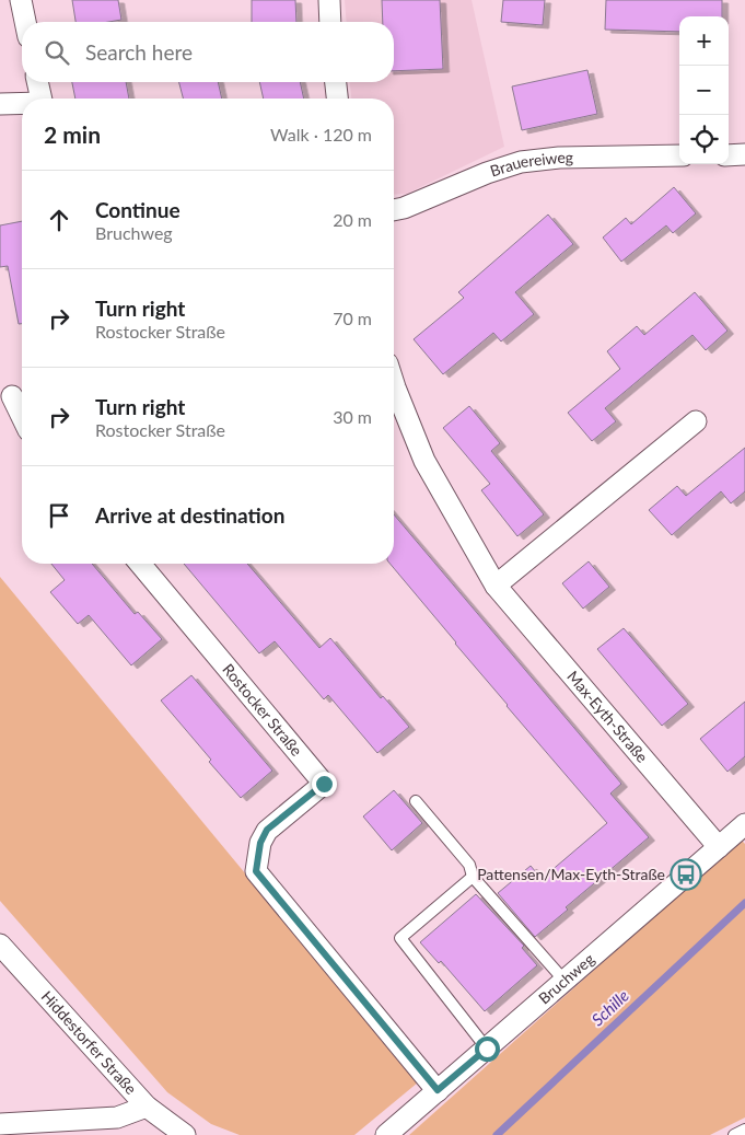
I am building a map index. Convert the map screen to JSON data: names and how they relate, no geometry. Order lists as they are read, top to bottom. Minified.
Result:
{"streets":{"street":["Brauereiweg","Rostocker Straße","Max-Eyth-Straße","Bruchweg","Hiddestorfer Straße"]},"crossings":[["Rostocker Straße","Bruchweg"],["Max-Eyth-Straße","Bruchweg"]],"water":["Schille"],"places":{"bus stop":["Pattensen/Max-Eyth-Straße"]},"page":{"map_buttons":["+","−"],"search":"Search here","heading":["2 min","Walk · 120 m"],"list":[["Continue","Bruchweg","20 m"],["Turn right","Rostocker Straße","70 m"],["Turn right","Rostocker Straße","30 m"],"Arrive at destination"]}}
